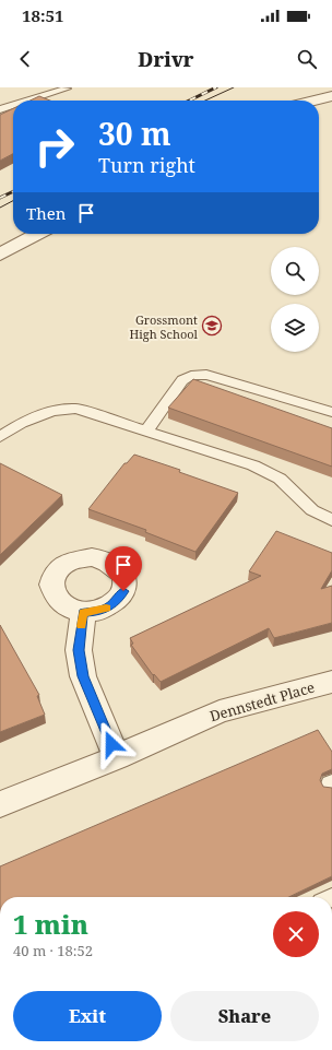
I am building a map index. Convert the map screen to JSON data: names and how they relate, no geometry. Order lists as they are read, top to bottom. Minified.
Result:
{"streets":{"street":["Dennstedt Place"]},"places":{"school or university":["Grossmont High School"]},"page":{"status":"18:51","header":"Drivr","turn":["30 m","Turn right"],"then":"Then","heading":["1 min","40 m · 18:52"],"buttons":["Exit","Share"]}}
